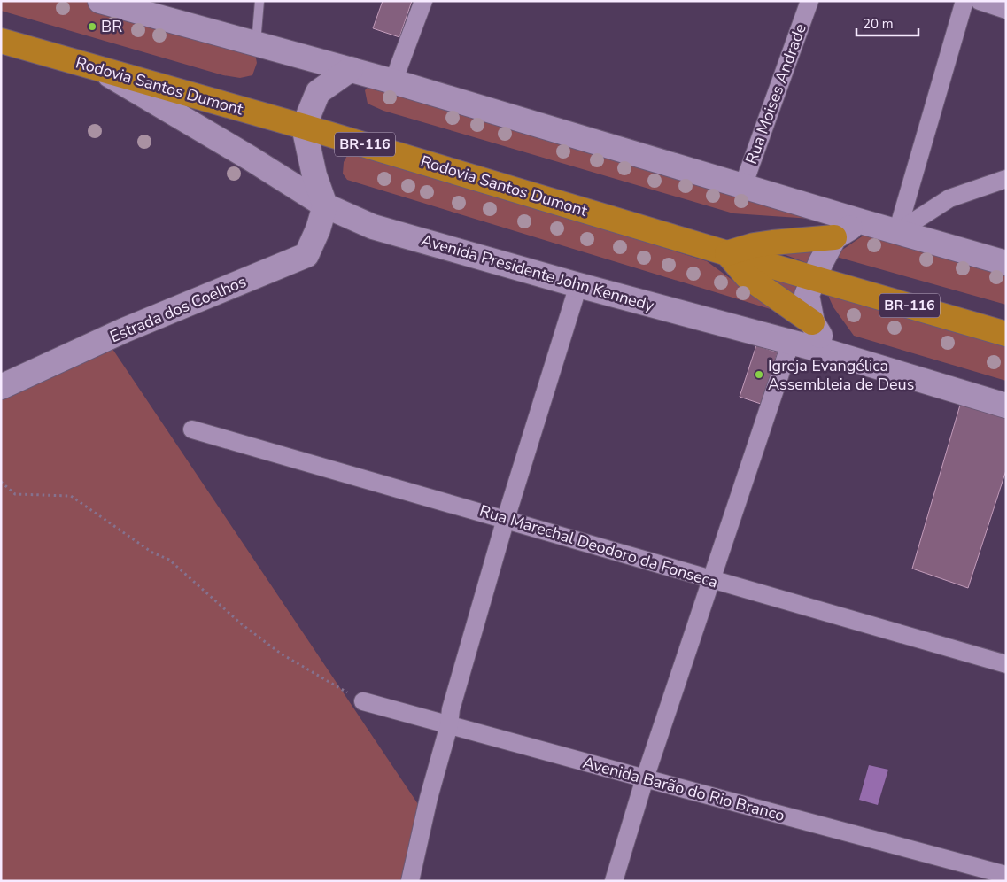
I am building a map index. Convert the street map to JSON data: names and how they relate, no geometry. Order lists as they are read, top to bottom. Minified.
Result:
{"streets":{"highway":["Rodovia Santos Dumont","BR-116"],"street":["Rua Moises Andrade","Avenida Presidente John Kennedy","Estrada dos Coelhos","Rua Marechal Deodoro da Fonseca","Avenida Barão do Rio Branco"]},"crossings":[["Rodovia Santos Dumont","Avenida Presidente John Kennedy"],["Avenida Presidente John Kennedy","Estrada dos Coelhos"]],"places":["BR","Igreja Evangélica Assembleia de Deus"],"scale_bar":"20 m"}
